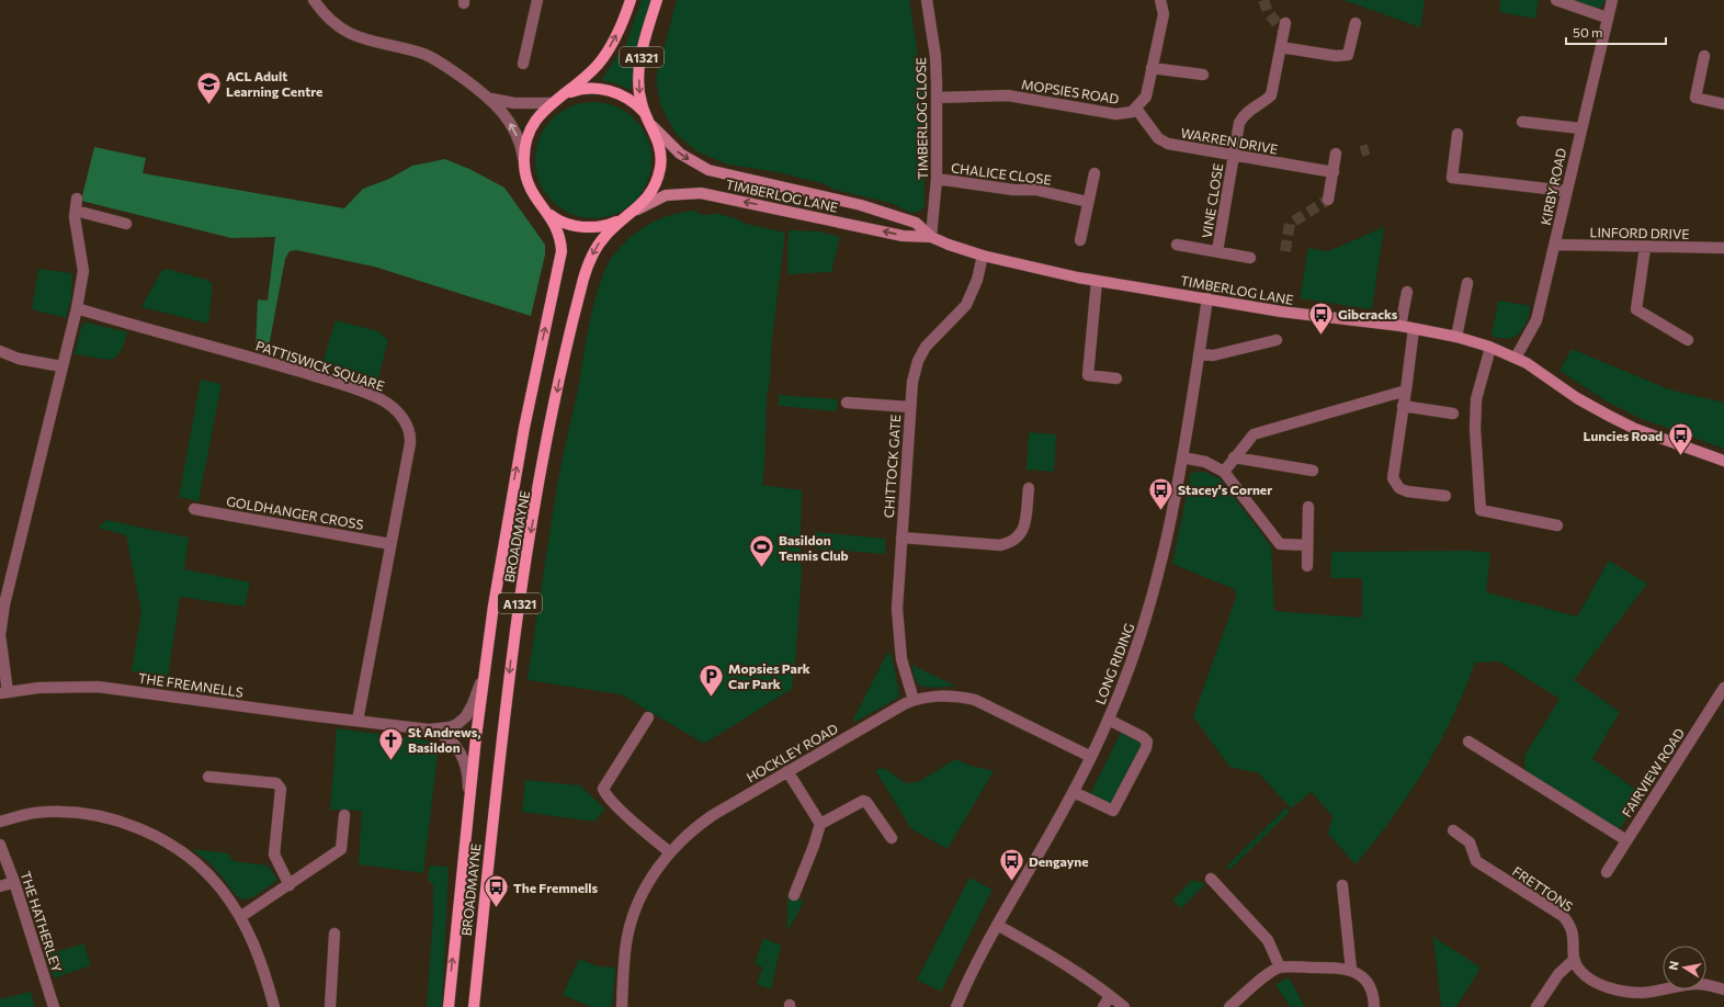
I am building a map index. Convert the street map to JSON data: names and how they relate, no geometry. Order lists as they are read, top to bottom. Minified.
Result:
{"streets":{"main road":["A1321","TIMBERLOG LANE","BROADMAYNE"],"street":["MOPSIES ROAD","TIMBERLOG CLOSE","WARREN DRIVE","CHALICE CLOSE","KIRBY ROAD","VINE CLOSE","LINFORD DRIVE","PATTISWICK SQUARE","CHITTOCK GATE","GOLDHANGER CROSS","LONG RIDING","THE FREMNELLS","HOCKLEY ROAD","FAIRVIEW ROAD","FRETTONS","THE HATHERLEY"]},"crossings":[["MOPSIES ROAD","TIMBERLOG CLOSE"],["MOPSIES ROAD","WARREN DRIVE"],["TIMBERLOG CLOSE","CHALICE CLOSE"],["TIMBERLOG CLOSE","TIMBERLOG LANE"],["WARREN DRIVE","VINE CLOSE"],["KIRBY ROAD","TIMBERLOG LANE"],["KIRBY ROAD","LINFORD DRIVE"],["TIMBERLOG LANE","CHITTOCK GATE"],["TIMBERLOG LANE","BROADMAYNE"],["TIMBERLOG LANE","LONG RIDING"],["PATTISWICK SQUARE","GOLDHANGER CROSS"],["PATTISWICK SQUARE","THE FREMNELLS"],["CHITTOCK GATE","HOCKLEY ROAD"],["BROADMAYNE","THE FREMNELLS"],["LONG RIDING","HOCKLEY ROAD"]],"places":{"school or university":["ACL Adult Learning Centre"],"bus stop":["Gibcracks","Luncies Road","Stacey's Corner","Dengayne","The Fremnells"],"sports":["Basildon Tennis Club"],"parking":["Mopsies Park Car Park"],"church":["St Andrews, Basildon"]},"scale_bar":"50 m","north":"left"}
